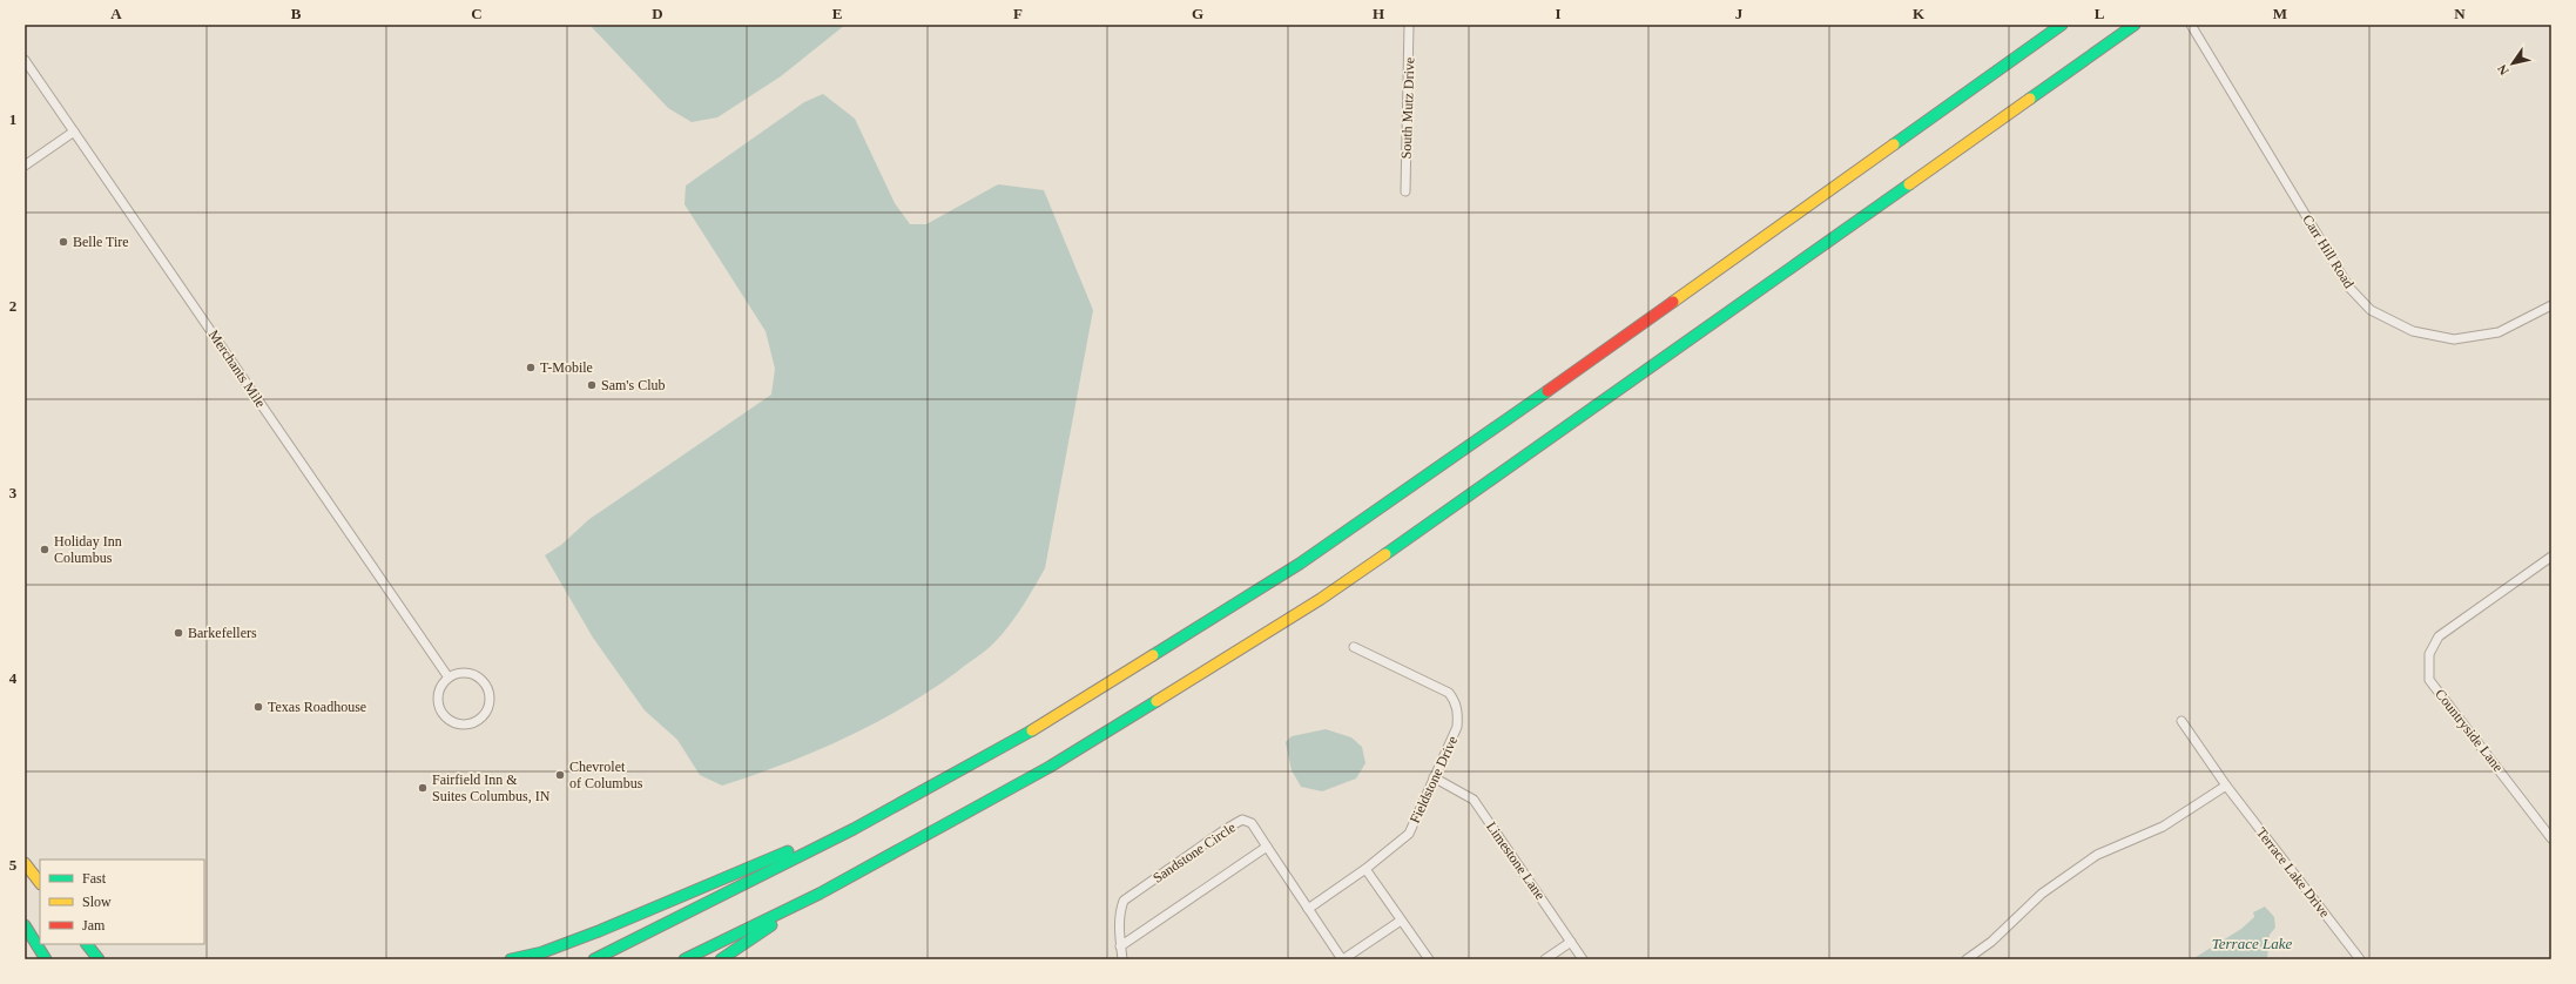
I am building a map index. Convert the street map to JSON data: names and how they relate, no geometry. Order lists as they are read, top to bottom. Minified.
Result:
{"streets":{"street":["South Mutz Drive","Carr Hill Road","Merchants Mile","Countryside Lane","Fieldstone Drive","Sandstone Circle","Limestone Lane","Terrace Lake Drive"]},"crossings":[["Fieldstone Drive","Limestone Lane"]],"water":["Terrace Lake"],"places":["Belle Tire","T-Mobile","Sam's Club","Holiday Inn Columbus","Barkefellers","Texas Roadhouse","Chevrolet of Columbus","Fairfield Inn & Suites Columbus, IN"],"legend":["Fast","Slow","Jam"],"north":"bottom left","grid":{"columns":["A","B","C","D","E","F","G","H","I","J","K","L","M","N"],"rows":["1","2","3","4","5"]}}
